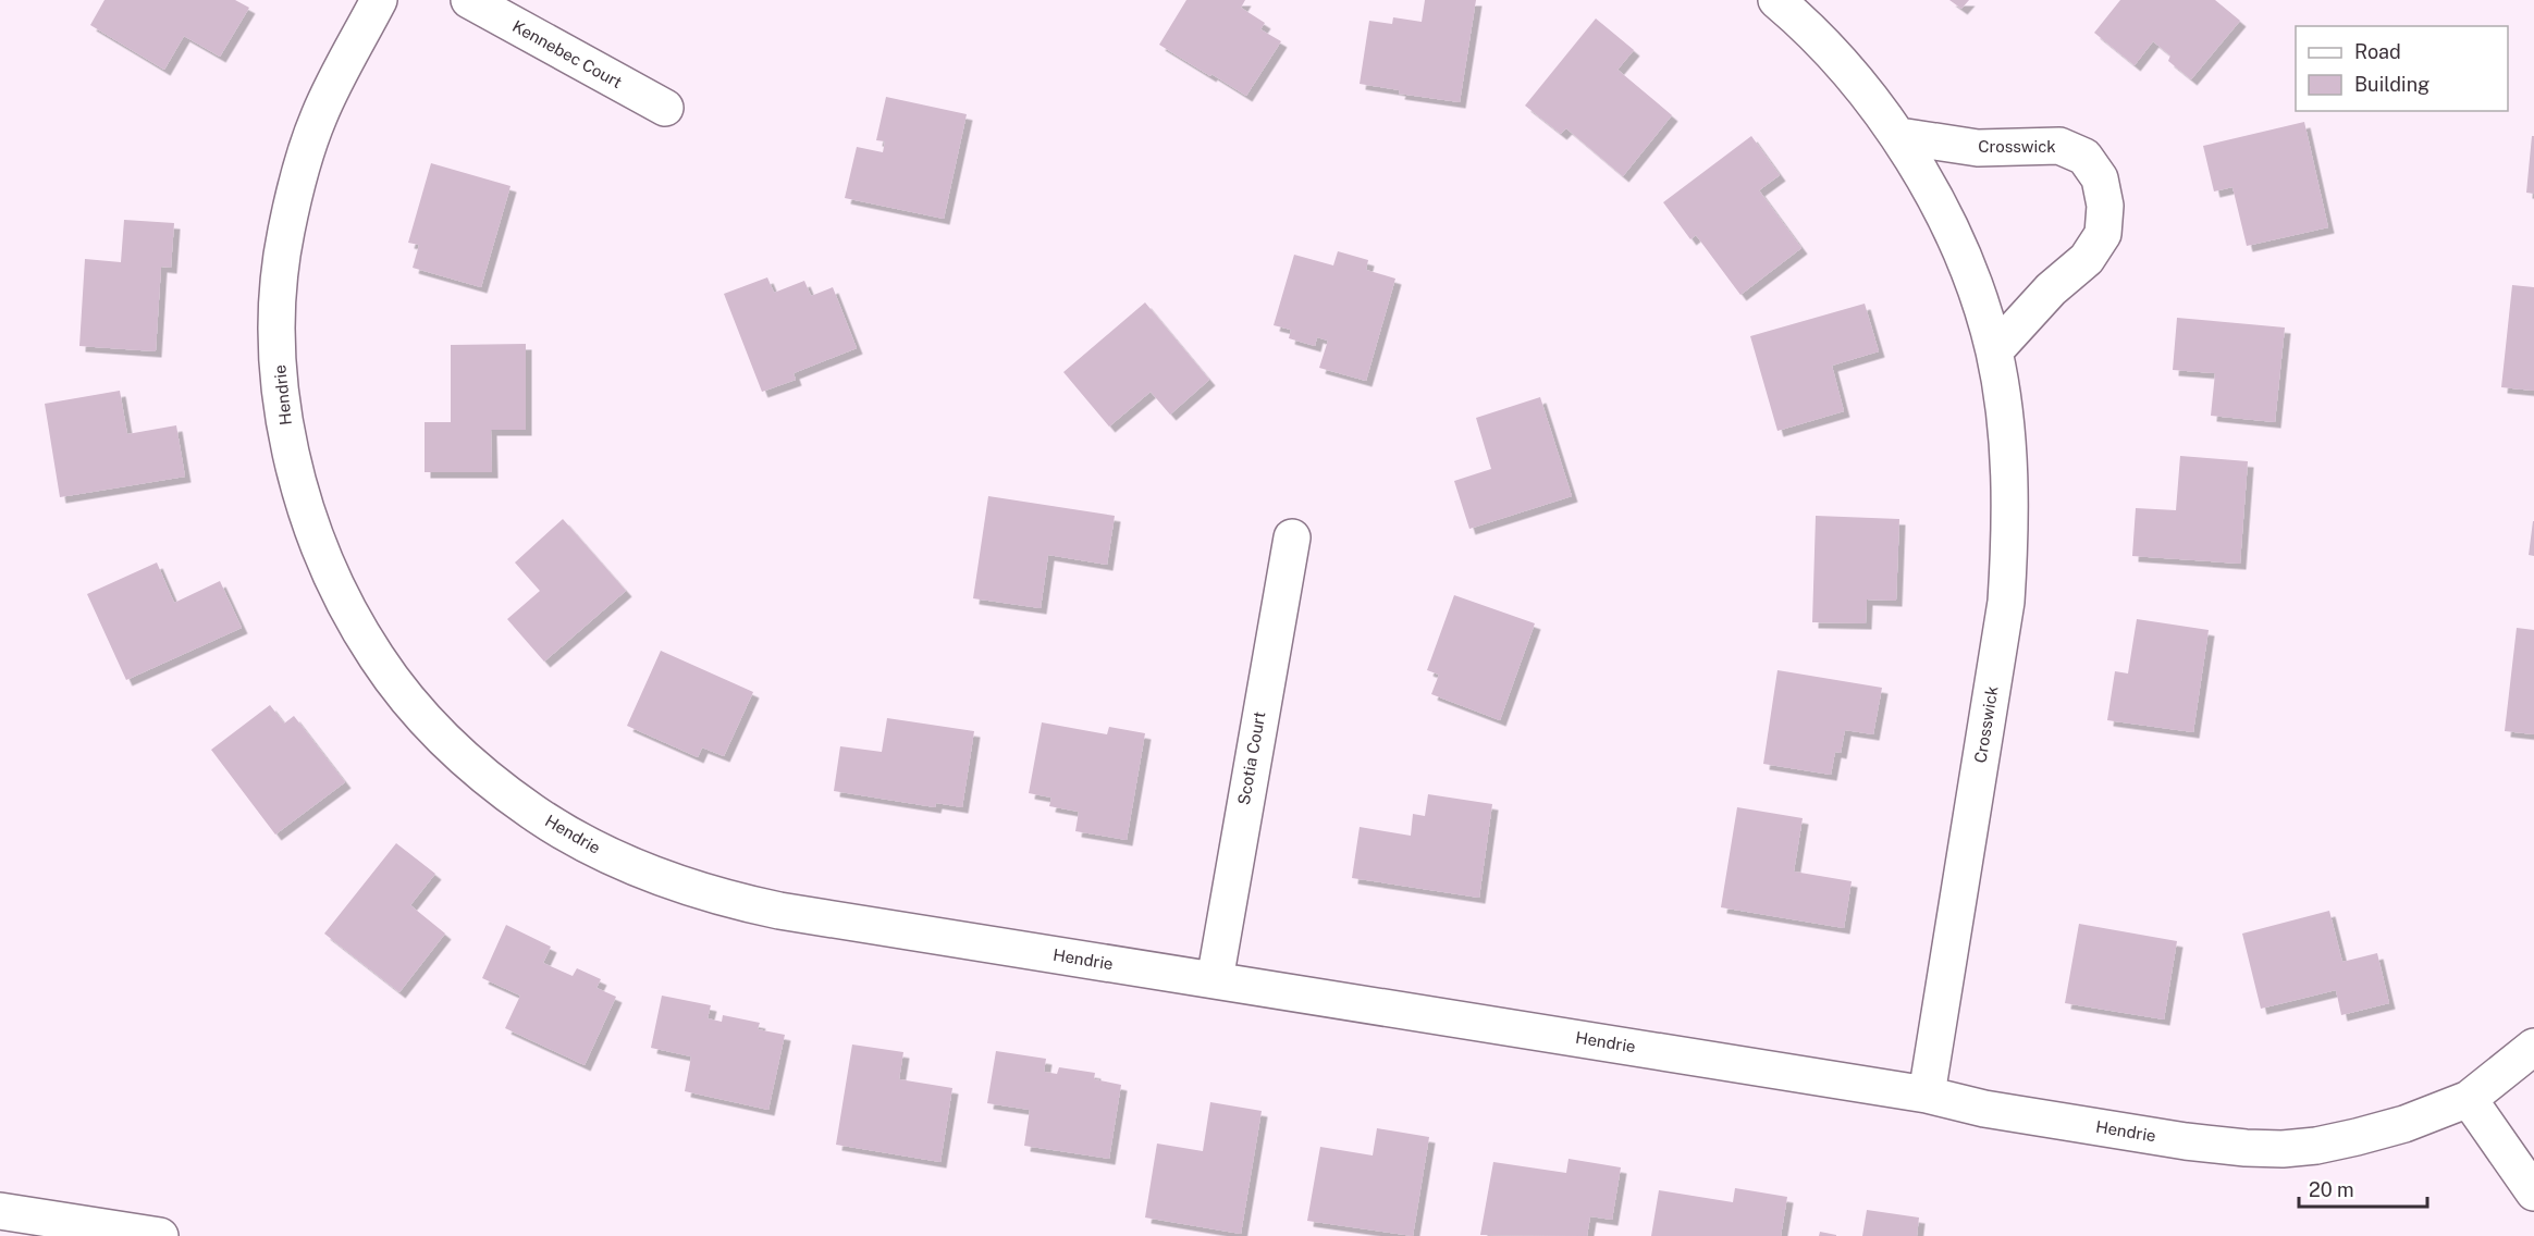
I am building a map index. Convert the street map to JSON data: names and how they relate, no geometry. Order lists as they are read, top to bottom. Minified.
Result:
{"streets":{"street":["Kennebec Court","Crosswick","Hendrie","Scotia Court"]},"crossings":[["Crosswick","Hendrie"],["Hendrie","Scotia Court"]],"legend":["Road","Building"],"scale_bar":"20 m"}
